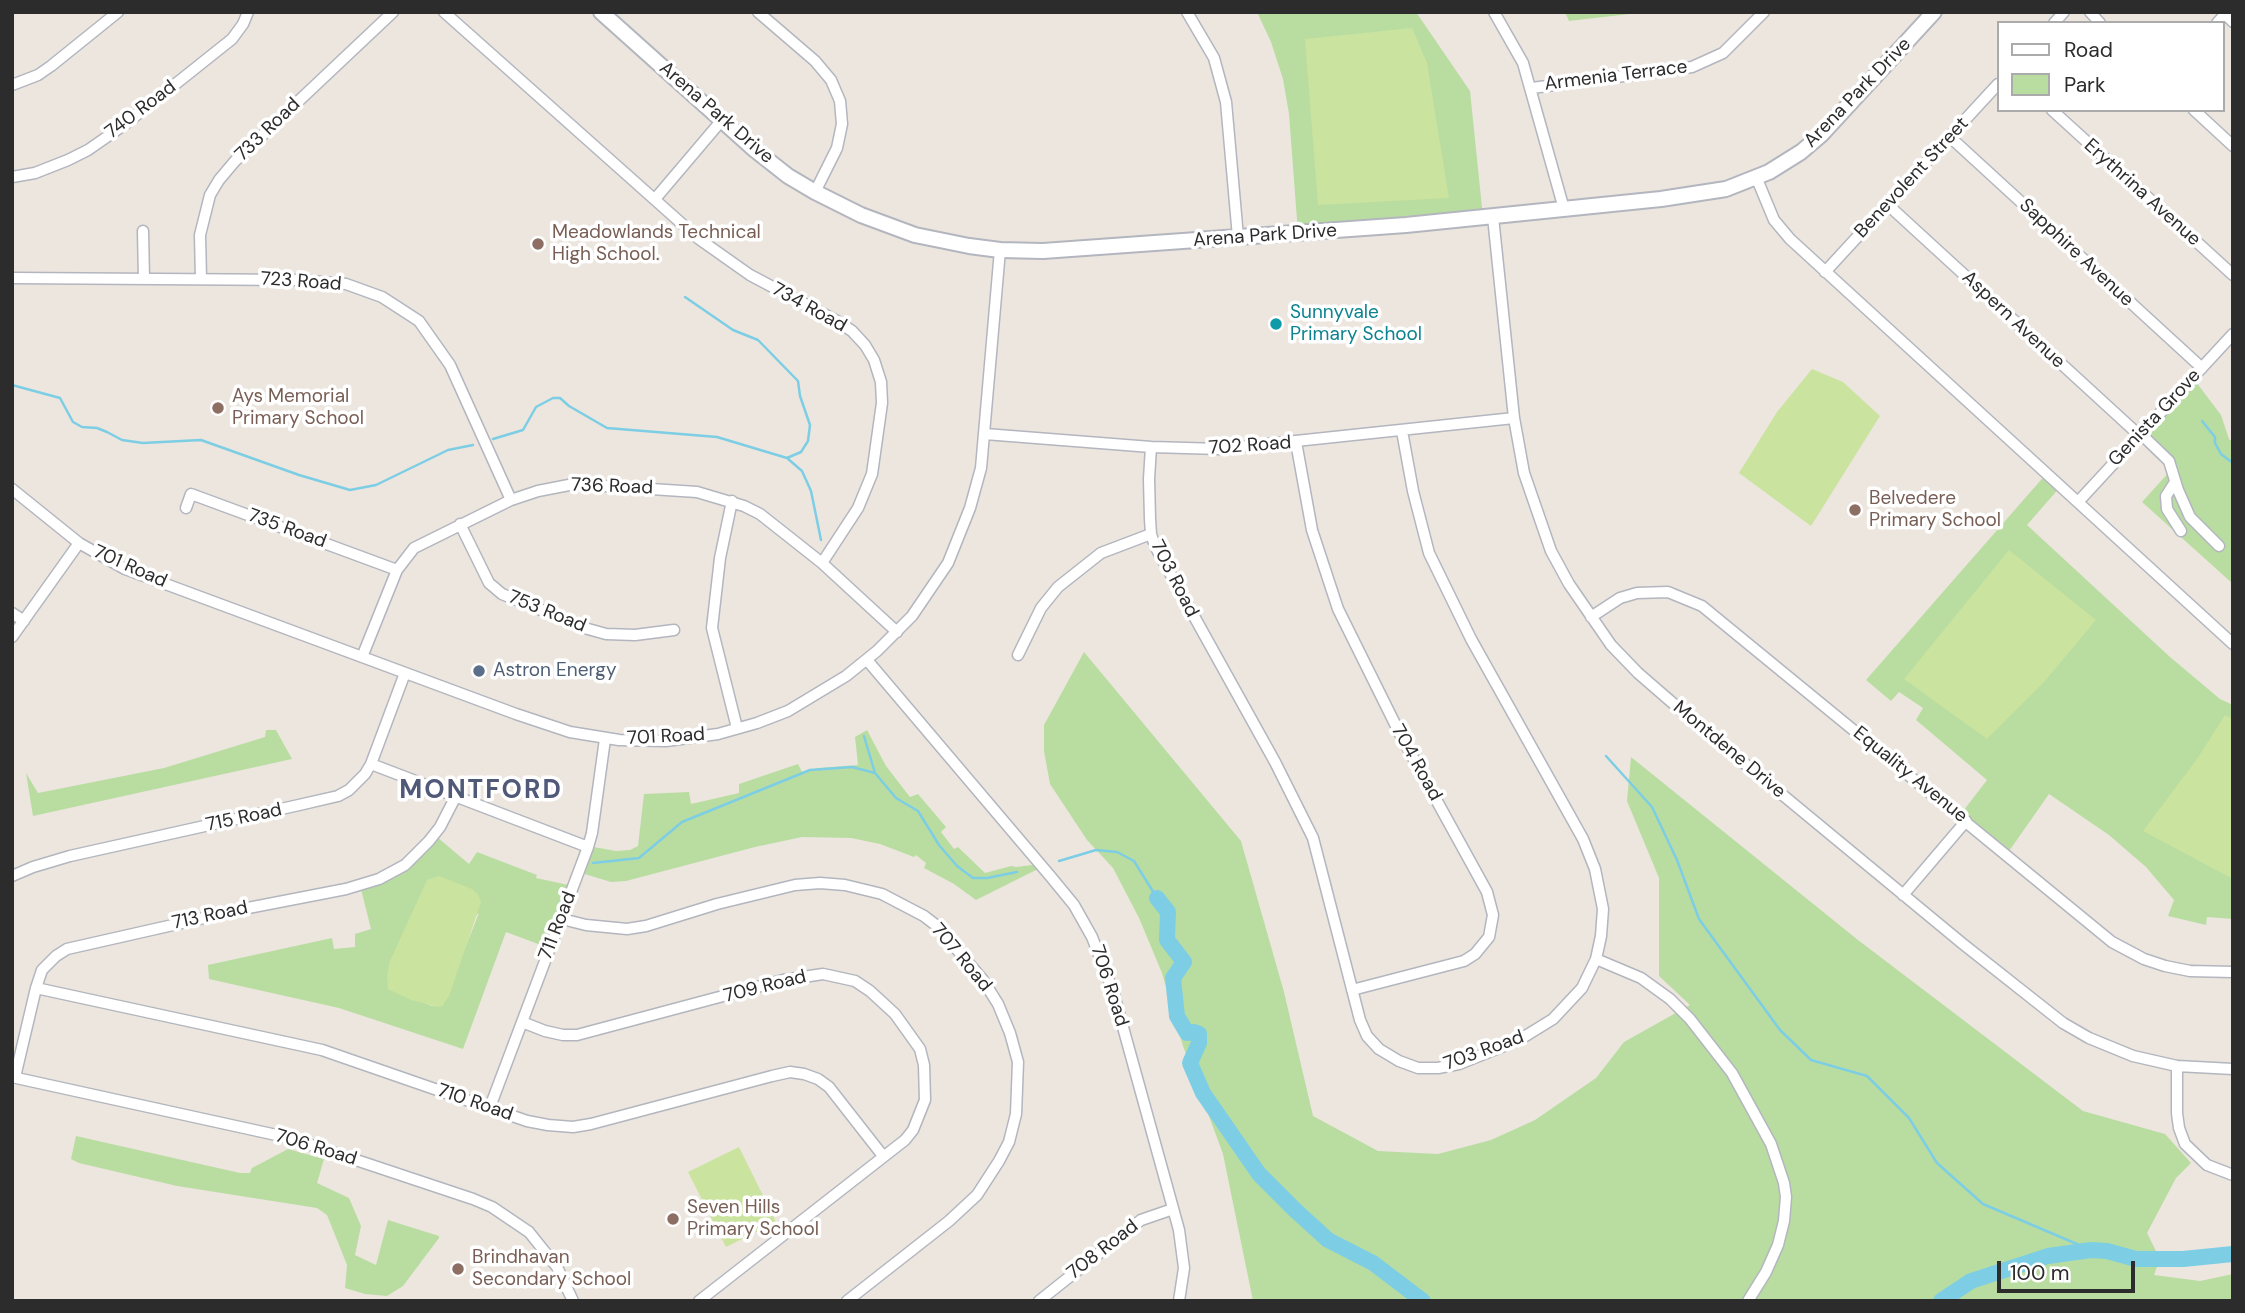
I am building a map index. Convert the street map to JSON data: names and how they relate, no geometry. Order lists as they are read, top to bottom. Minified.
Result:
{"streets":{"street":["Armenia Terrace","Arena Park Drive","740 Road","733 Road","Benevolent Street","Erythrina Avenue","Sapphire Avenue","723 Road","734 Road","Aspern Avenue","Genista Grove","702 Road","736 Road","735 Road","701 Road","703 Road","753 Road","Montdene Drive","704 Road","Equality Avenue","715 Road","713 Road","711 Road","707 Road","706 Road","709 Road","710 Road","708 Road"]},"crossings":[["Arena Park Drive","701 Road"],["Arena Park Drive","Montdene Drive"],["733 Road","723 Road"],["Benevolent Street","Sapphire Avenue"],["Benevolent Street","Aspern Avenue"],["Sapphire Avenue","Genista Grove"],["723 Road","736 Road"],["734 Road","736 Road"],["Aspern Avenue","Genista Grove"],["702 Road","701 Road"],["702 Road","703 Road"],["702 Road","Montdene Drive"],["702 Road","704 Road"],["736 Road","735 Road"],["736 Road","701 Road"],["736 Road","753 Road"],["701 Road","715 Road"],["701 Road","711 Road"],["701 Road","706 Road"],["703 Road","704 Road"],["Montdene Drive","Equality Avenue"],["713 Road","706 Road"],["713 Road","710 Road"],["711 Road","707 Road"],["711 Road","709 Road"],["711 Road","710 Road"],["706 Road","708 Road"],["709 Road","710 Road"]],"districts":["MONTFORD"],"places":["Meadowlands Technical High School.","Sunnyvale Primary School","Ays Memorial Primary School","Belvedere Primary School","Astron Energy","Seven Hills Primary School","Brindhavan Secondary School"],"legend":["Road","Park"],"scale_bar":"100 m"}
